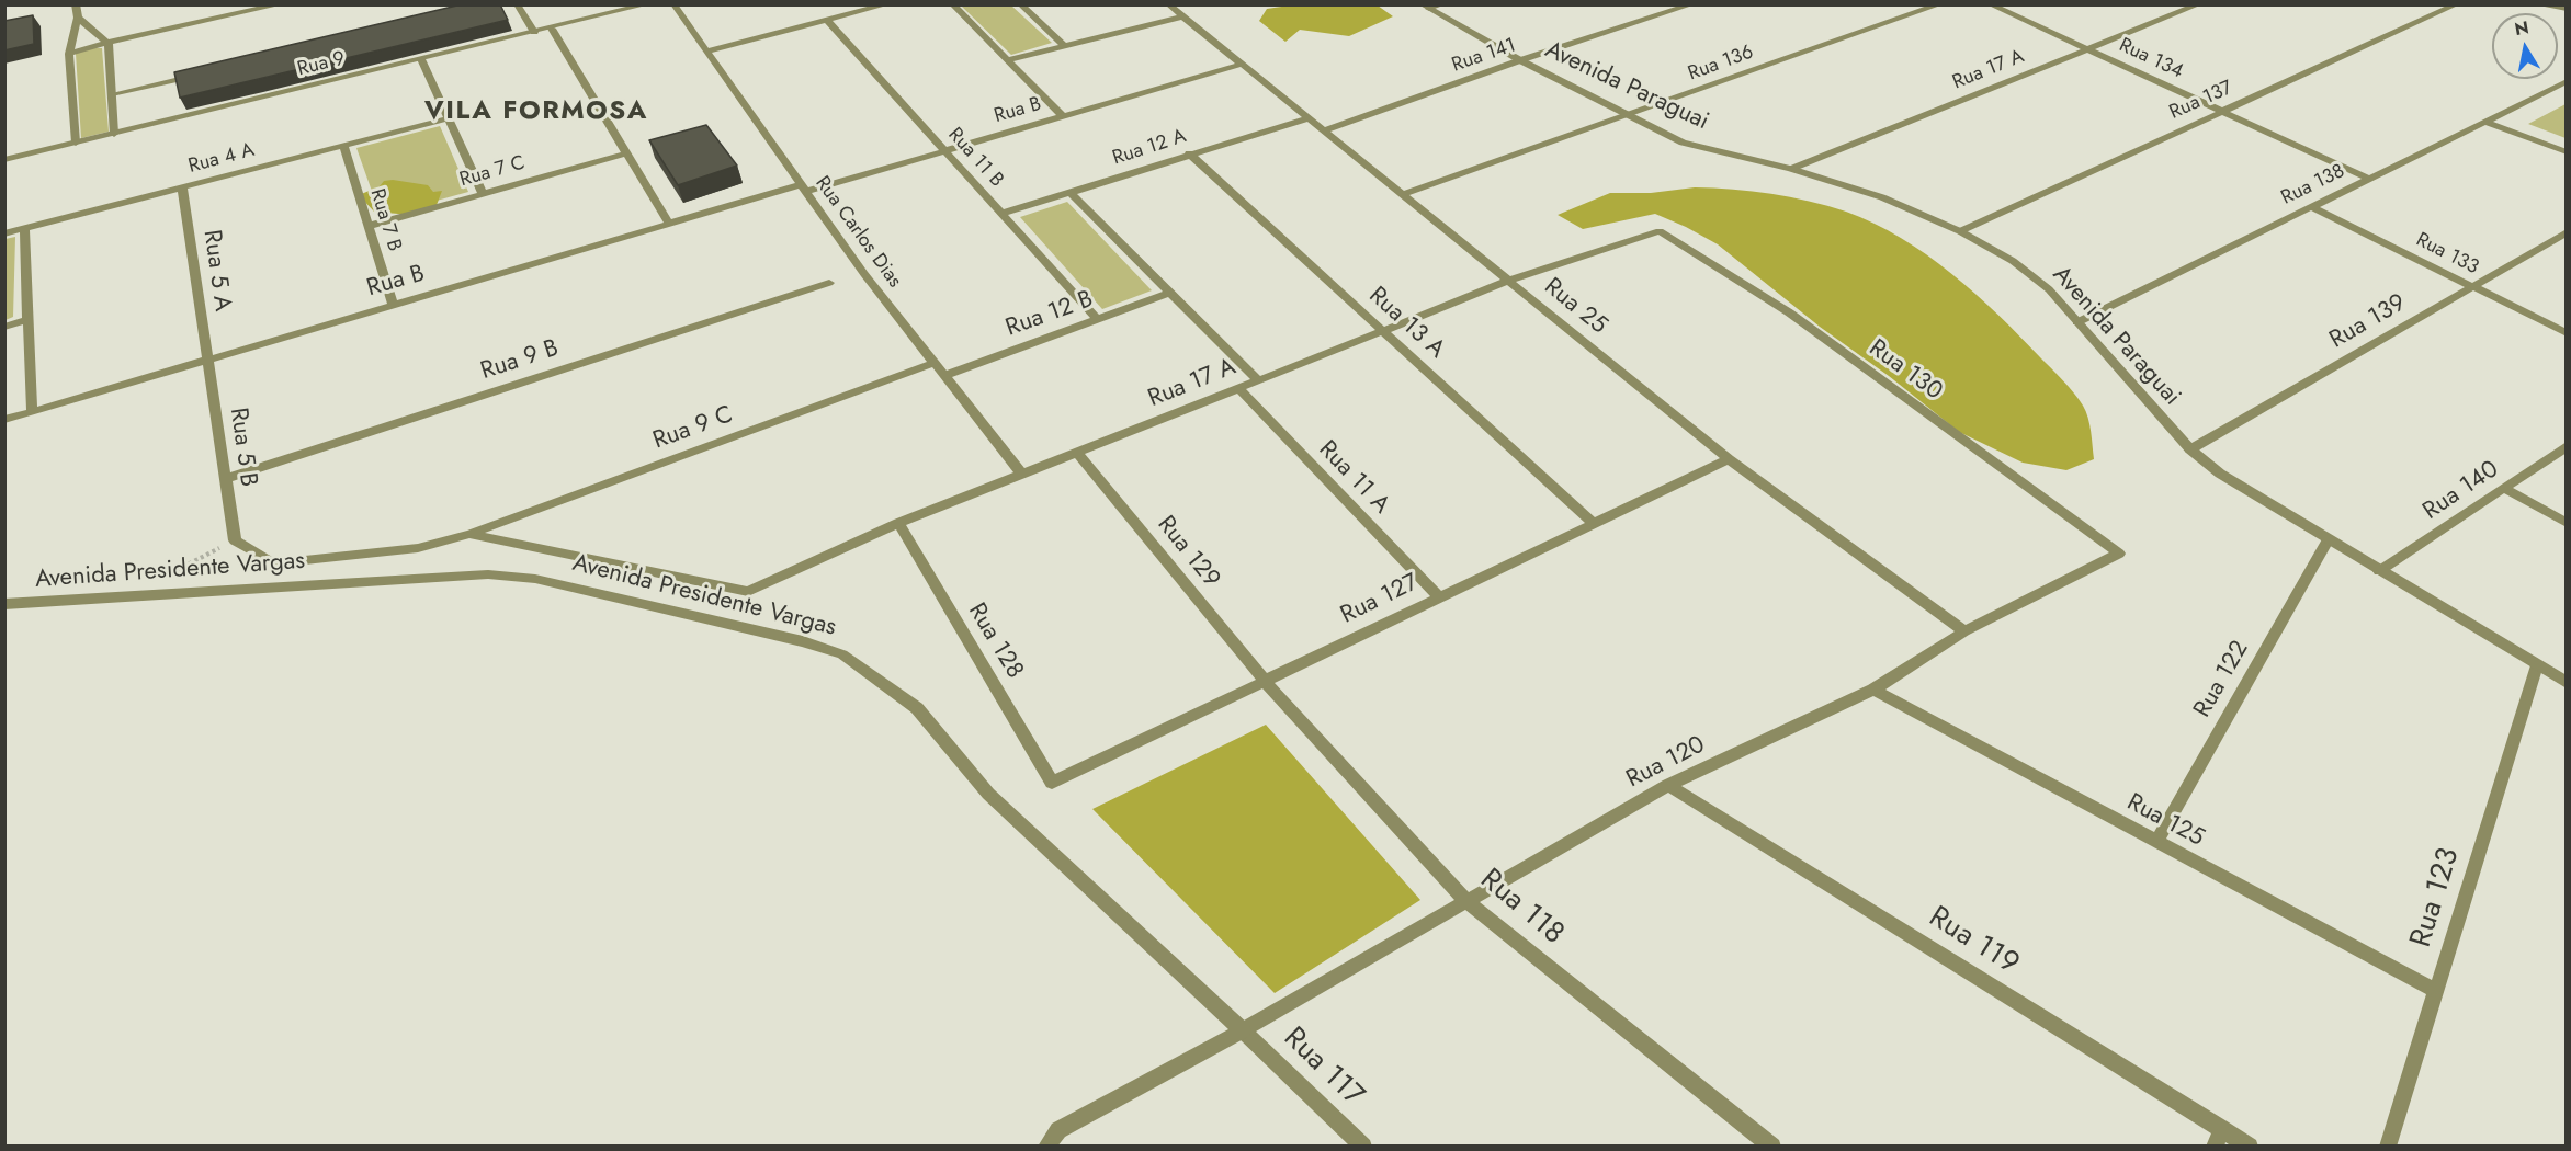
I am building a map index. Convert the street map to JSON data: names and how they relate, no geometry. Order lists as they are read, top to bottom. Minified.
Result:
{"streets":{"street":["Rua 141","Rua 134","Rua 136","Rua 9","Rua 17 A","Avenida Paraguai","Rua 137","Rua B","Rua 12 A","Rua 11 B","Rua 4 A","Rua 7 C","Rua 138","Rua 7 B","Rua Carlos Dias","Rua 133","Rua 5 A","Rua 25","Rua 12 B","Rua 139","Rua 13 A","Rua 9 B","Rua 130","Rua 9 C","Rua 5 B","Rua 11 A","Rua 140","Rua 129","Avenida Presidente Vargas","Rua 127","Rua 128","Rua 122","Rua 120","Rua 125","Rua 123","Rua 118","Rua 119","Rua 117"]},"crossings":[["Rua 141","Avenida Paraguai"],["Rua 141","Rua 25"],["Rua 134","Rua 17 A"],["Rua 134","Rua 137"],["Rua 134","Rua 138"],["Rua 136","Avenida Paraguai"],["Rua 136","Rua 25"],["Rua 17 A","Avenida Paraguai"],["Rua 17 A","Rua Carlos Dias"],["Rua 17 A","Rua 25"],["Rua 17 A","Rua 13 A"],["Rua 17 A","Rua 130"],["Rua 17 A","Rua 9 C"],["Rua 17 A","Rua 11 A"],["Rua 17 A","Rua 129"],["Rua 17 A","Rua 128"],["Avenida Paraguai","Rua 137"],["Avenida Paraguai","Rua 138"],["Avenida Paraguai","Rua 139"],["Avenida Paraguai","Rua 140"],["Avenida Paraguai","Rua 122"],["Avenida Paraguai","Rua 123"],["Rua B","Rua 11 B"],["Rua B","Rua 7 B"],["Rua B","Rua Carlos Dias"],["Rua B","Rua 5 A"],["Rua B","Rua 25"],["Rua B","Rua 5 B"],["Rua 12 A","Rua 11 B"],["Rua 12 A","Rua 25"],["Rua 12 A","Rua 13 A"],["Rua 11 B","Rua 12 B"],["Rua 4 A","Rua 7 B"],["Rua 4 A","Rua 5 A"],["Rua 7 C","Rua 7 B"],["Rua 138","Rua 133"],["Rua Carlos Dias","Rua 12 B"],["Rua Carlos Dias","Rua 9 C"],["Rua 133","Rua 139"],["Rua 5 A","Rua 5 B"],["Rua 25","Rua 127"],["Rua 25","Rua 120"],["Rua 13 A","Rua 127"],["Rua 9 B","Rua 5 B"],["Rua 130","Rua 120"],["Rua 9 C","Rua 5 B"],["Rua 11 A","Rua 127"],["Rua 129","Rua 127"],["Rua 129","Rua 118"],["Avenida Presidente Vargas","Rua 120"],["Avenida Presidente Vargas","Rua 117"],["Rua 127","Rua 128"],["Rua 127","Rua 118"],["Rua 122","Rua 125"],["Rua 120","Rua 125"],["Rua 120","Rua 118"],["Rua 120","Rua 119"],["Rua 120","Rua 117"],["Rua 125","Rua 123"]],"districts":["VILA FORMOSA"],"north":"top"}
